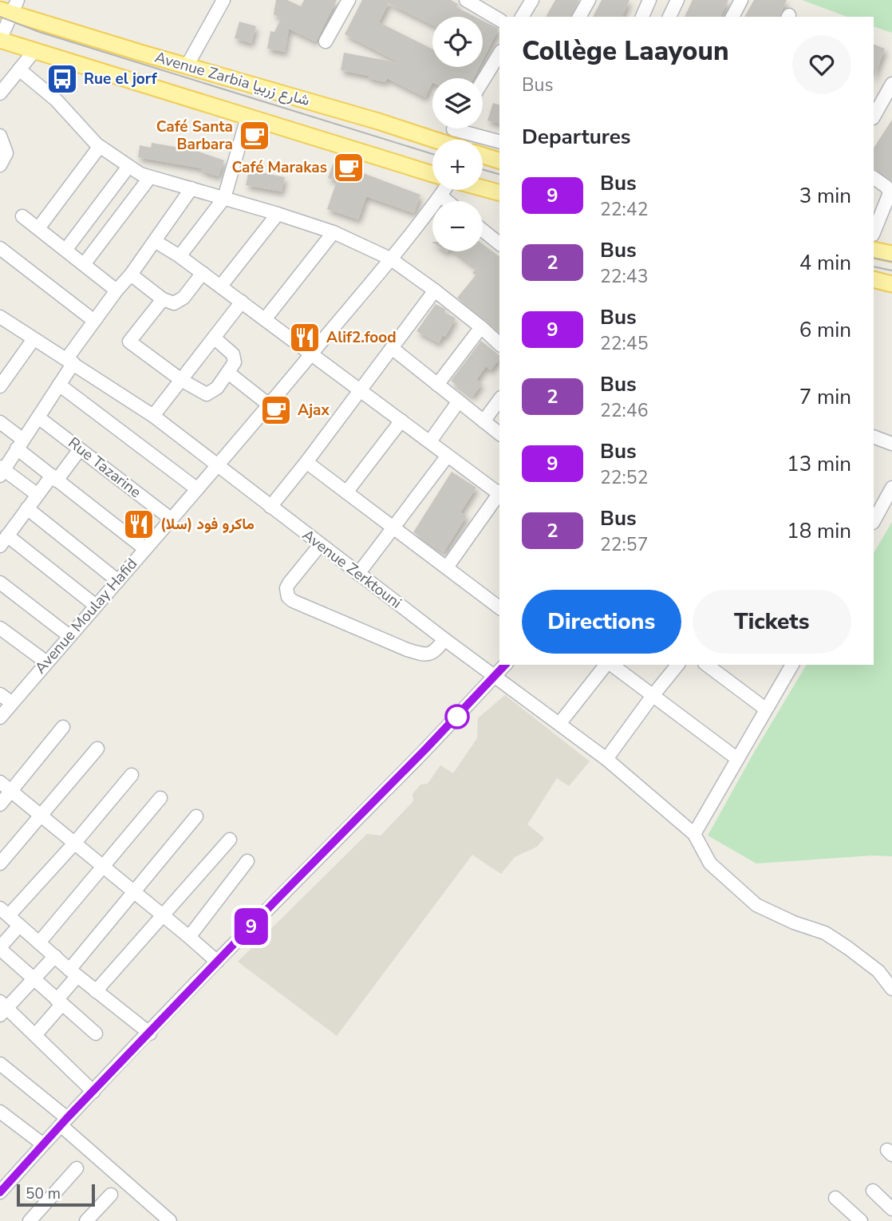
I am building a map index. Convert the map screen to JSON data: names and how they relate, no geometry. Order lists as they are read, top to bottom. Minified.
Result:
{"streets":{"main road":["Avenue Zarbia شارع زربيا"],"street":["Rue Tazarine","Avenue Zerktouni","Avenue Moulay Hafid"]},"crossings":[["Rue Tazarine","Avenue Moulay Hafid"],["Avenue Zerktouni","Avenue Moulay Hafid"]],"places":{"bus stop":["Rue el jorf"],"cafe":["Café Santa Barbara","Café Marakas","Ajax"],"restaurant":["Alif2.food","ماكرو فود (سلا)"]},"lines":["bus line 9"],"scale_bar":"50 m","page":{"on_map":"9","map_buttons":["+","−"],"heading":[["Collège Laayoun","Bus"],"Departures"],"list":[{"mark":"9","name":"Bus","note":"22:42","value":"3 min"},{"mark":"2","name":"Bus","note":"22:43","value":"4 min"},{"mark":"9","name":"Bus","note":"22:45","value":"6 min"},{"mark":"2","name":"Bus","note":"22:46","value":"7 min"},{"mark":"9","name":"Bus","note":"22:52","value":"13 min"},{"mark":"2","name":"Bus","note":"22:57","value":"18 min"}],"buttons":["Directions","Tickets"],"scale":"50 m"}}
